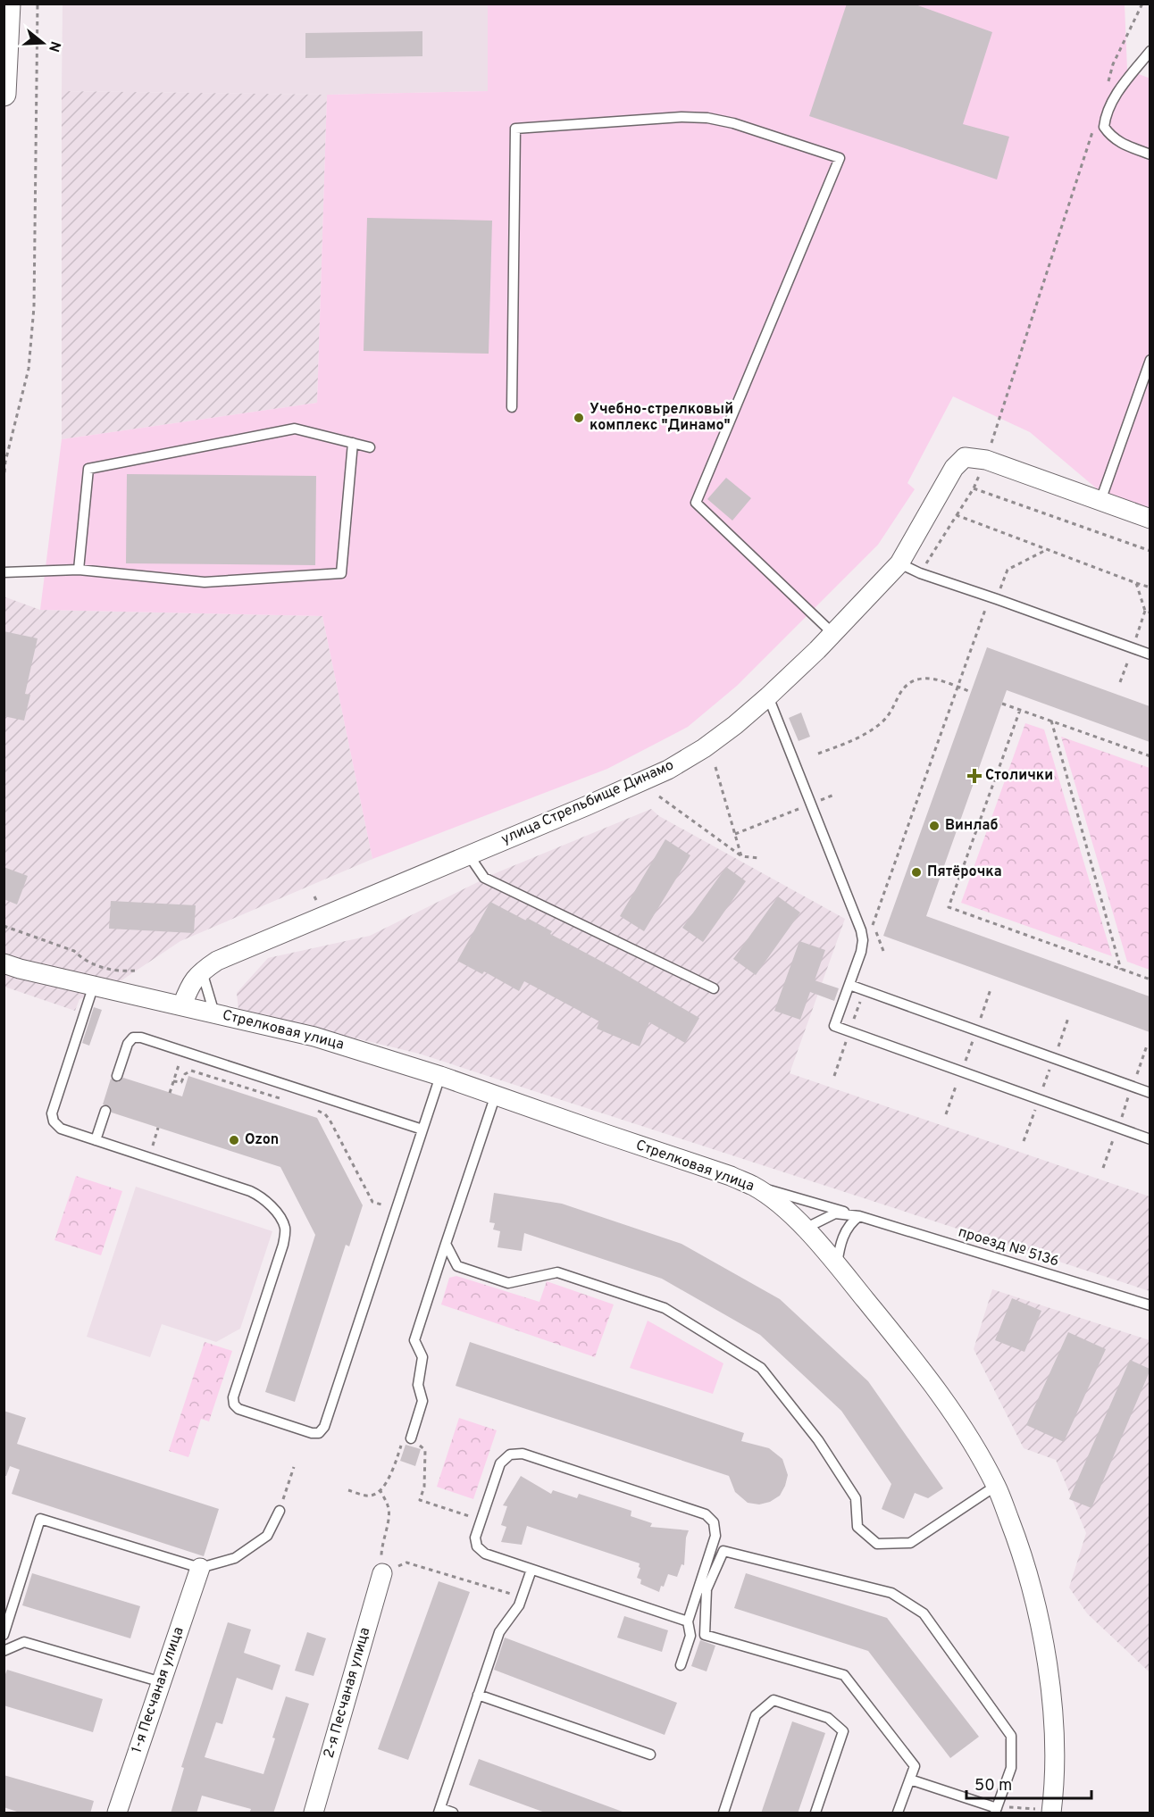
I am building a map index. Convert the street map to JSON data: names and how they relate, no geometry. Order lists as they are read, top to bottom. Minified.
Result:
{"streets":{"street":["улица Стрельбище Динамо","Стрелковая улица","1-я Песчаная улица","2-я Песчаная улица"],"lane":["проезд № 5136"]},"crossings":[["улица Стрельбище Динамо","Стрелковая улица"],["Стрелковая улица","проезд № 5136"]],"places":{"other":["Учебно-стрелковый комплекс \"Динамо\"","Винлаб","Пятёрочка","Ozon"],"health":["Столички"]},"scale_bar":"50 m","north":"right"}
